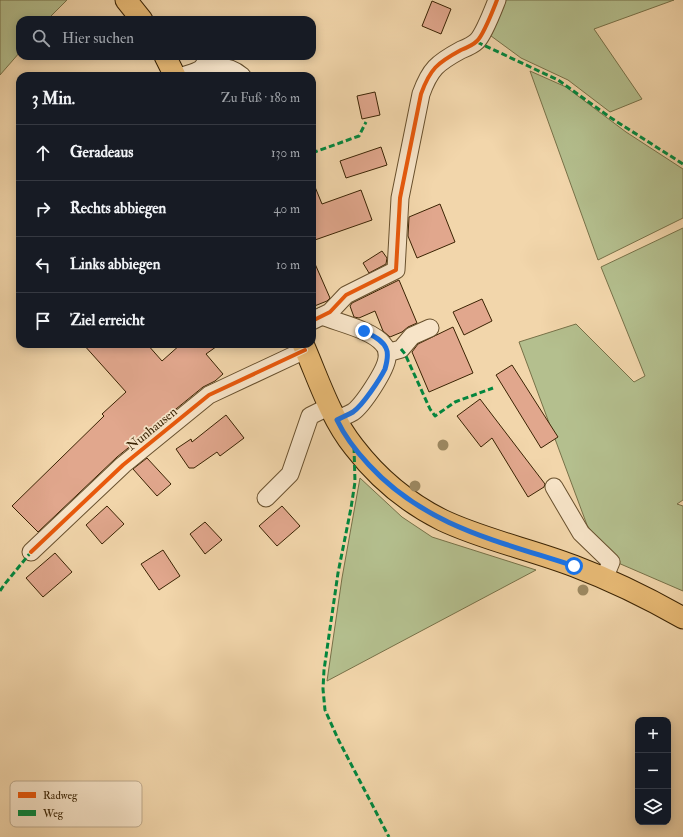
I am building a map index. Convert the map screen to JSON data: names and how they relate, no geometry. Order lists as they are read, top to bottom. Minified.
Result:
{"streets":{"street":["Nunhausen"]},"legend":["Radweg","Weg"],"page":{"search":"Hier suchen","heading":["3 Min.","Zu Fuß · 180 m"],"list":[["Geradeaus","130 m"],["Rechts abbiegen","40 m"],["Links abbiegen","10 m"],"Ziel erreicht"],"map_buttons":["+","−"]}}
